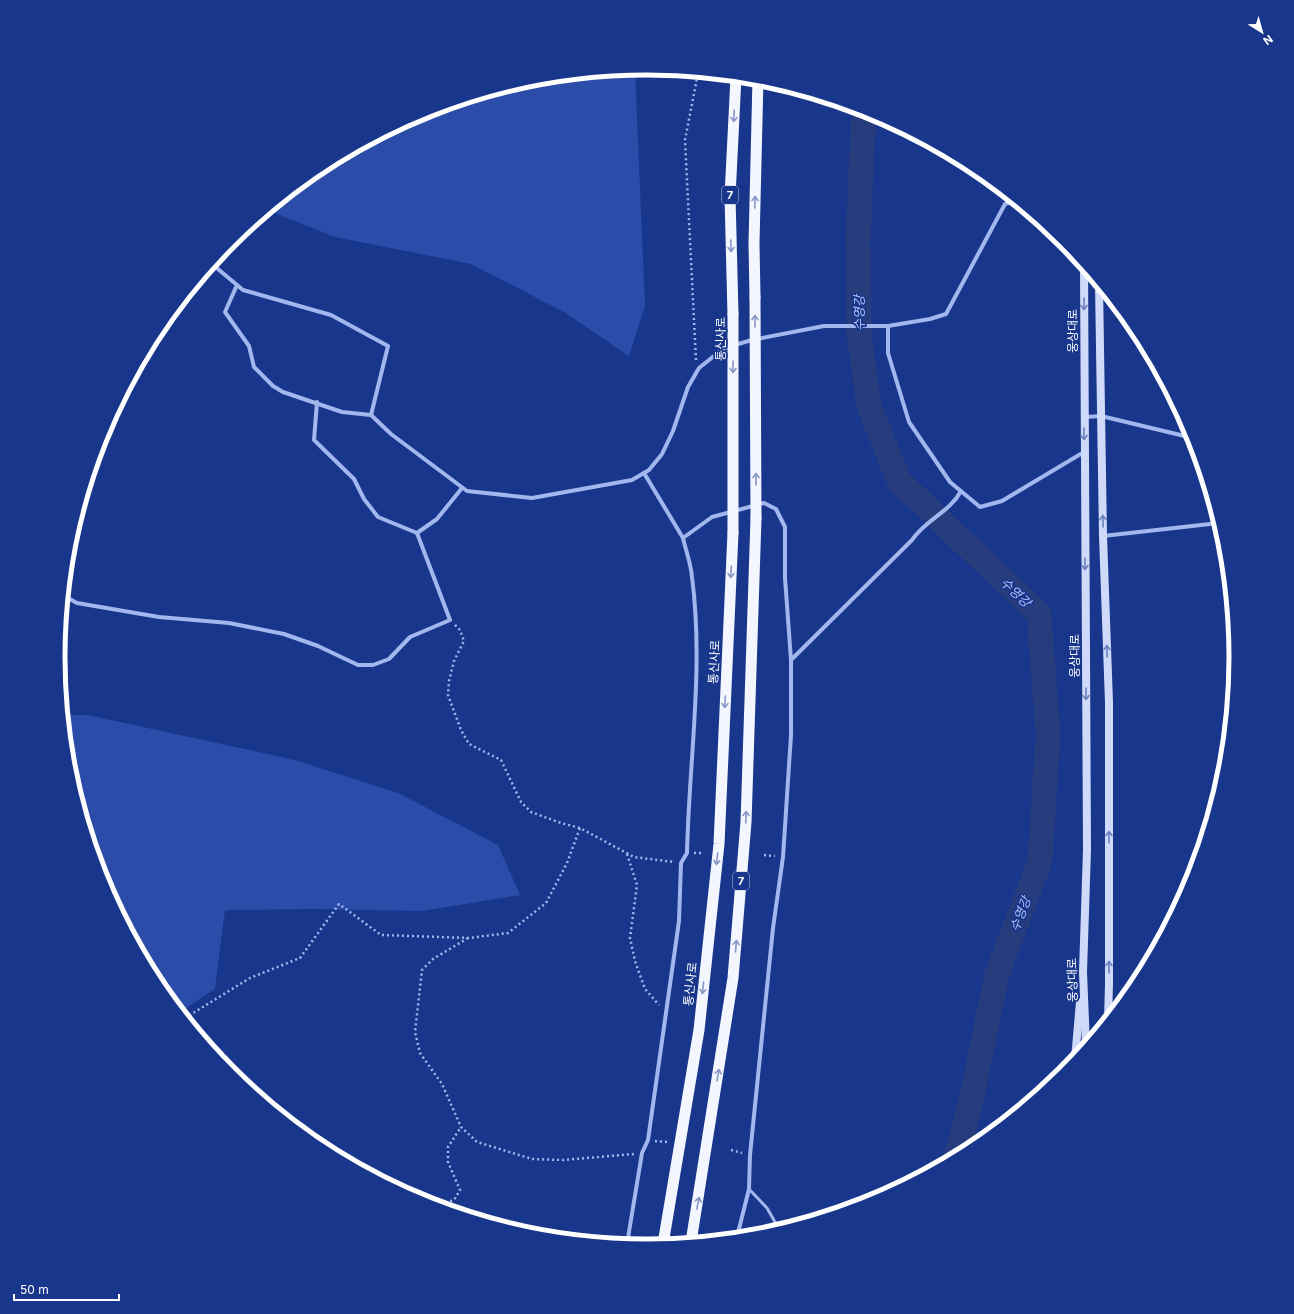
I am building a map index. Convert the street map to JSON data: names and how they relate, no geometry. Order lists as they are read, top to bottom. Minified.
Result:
{"streets":{"highway":["7","통신사로"],"main road":["웅상대로"]},"water":["수영강"],"scale_bar":"50 m","north":"bottom right"}
